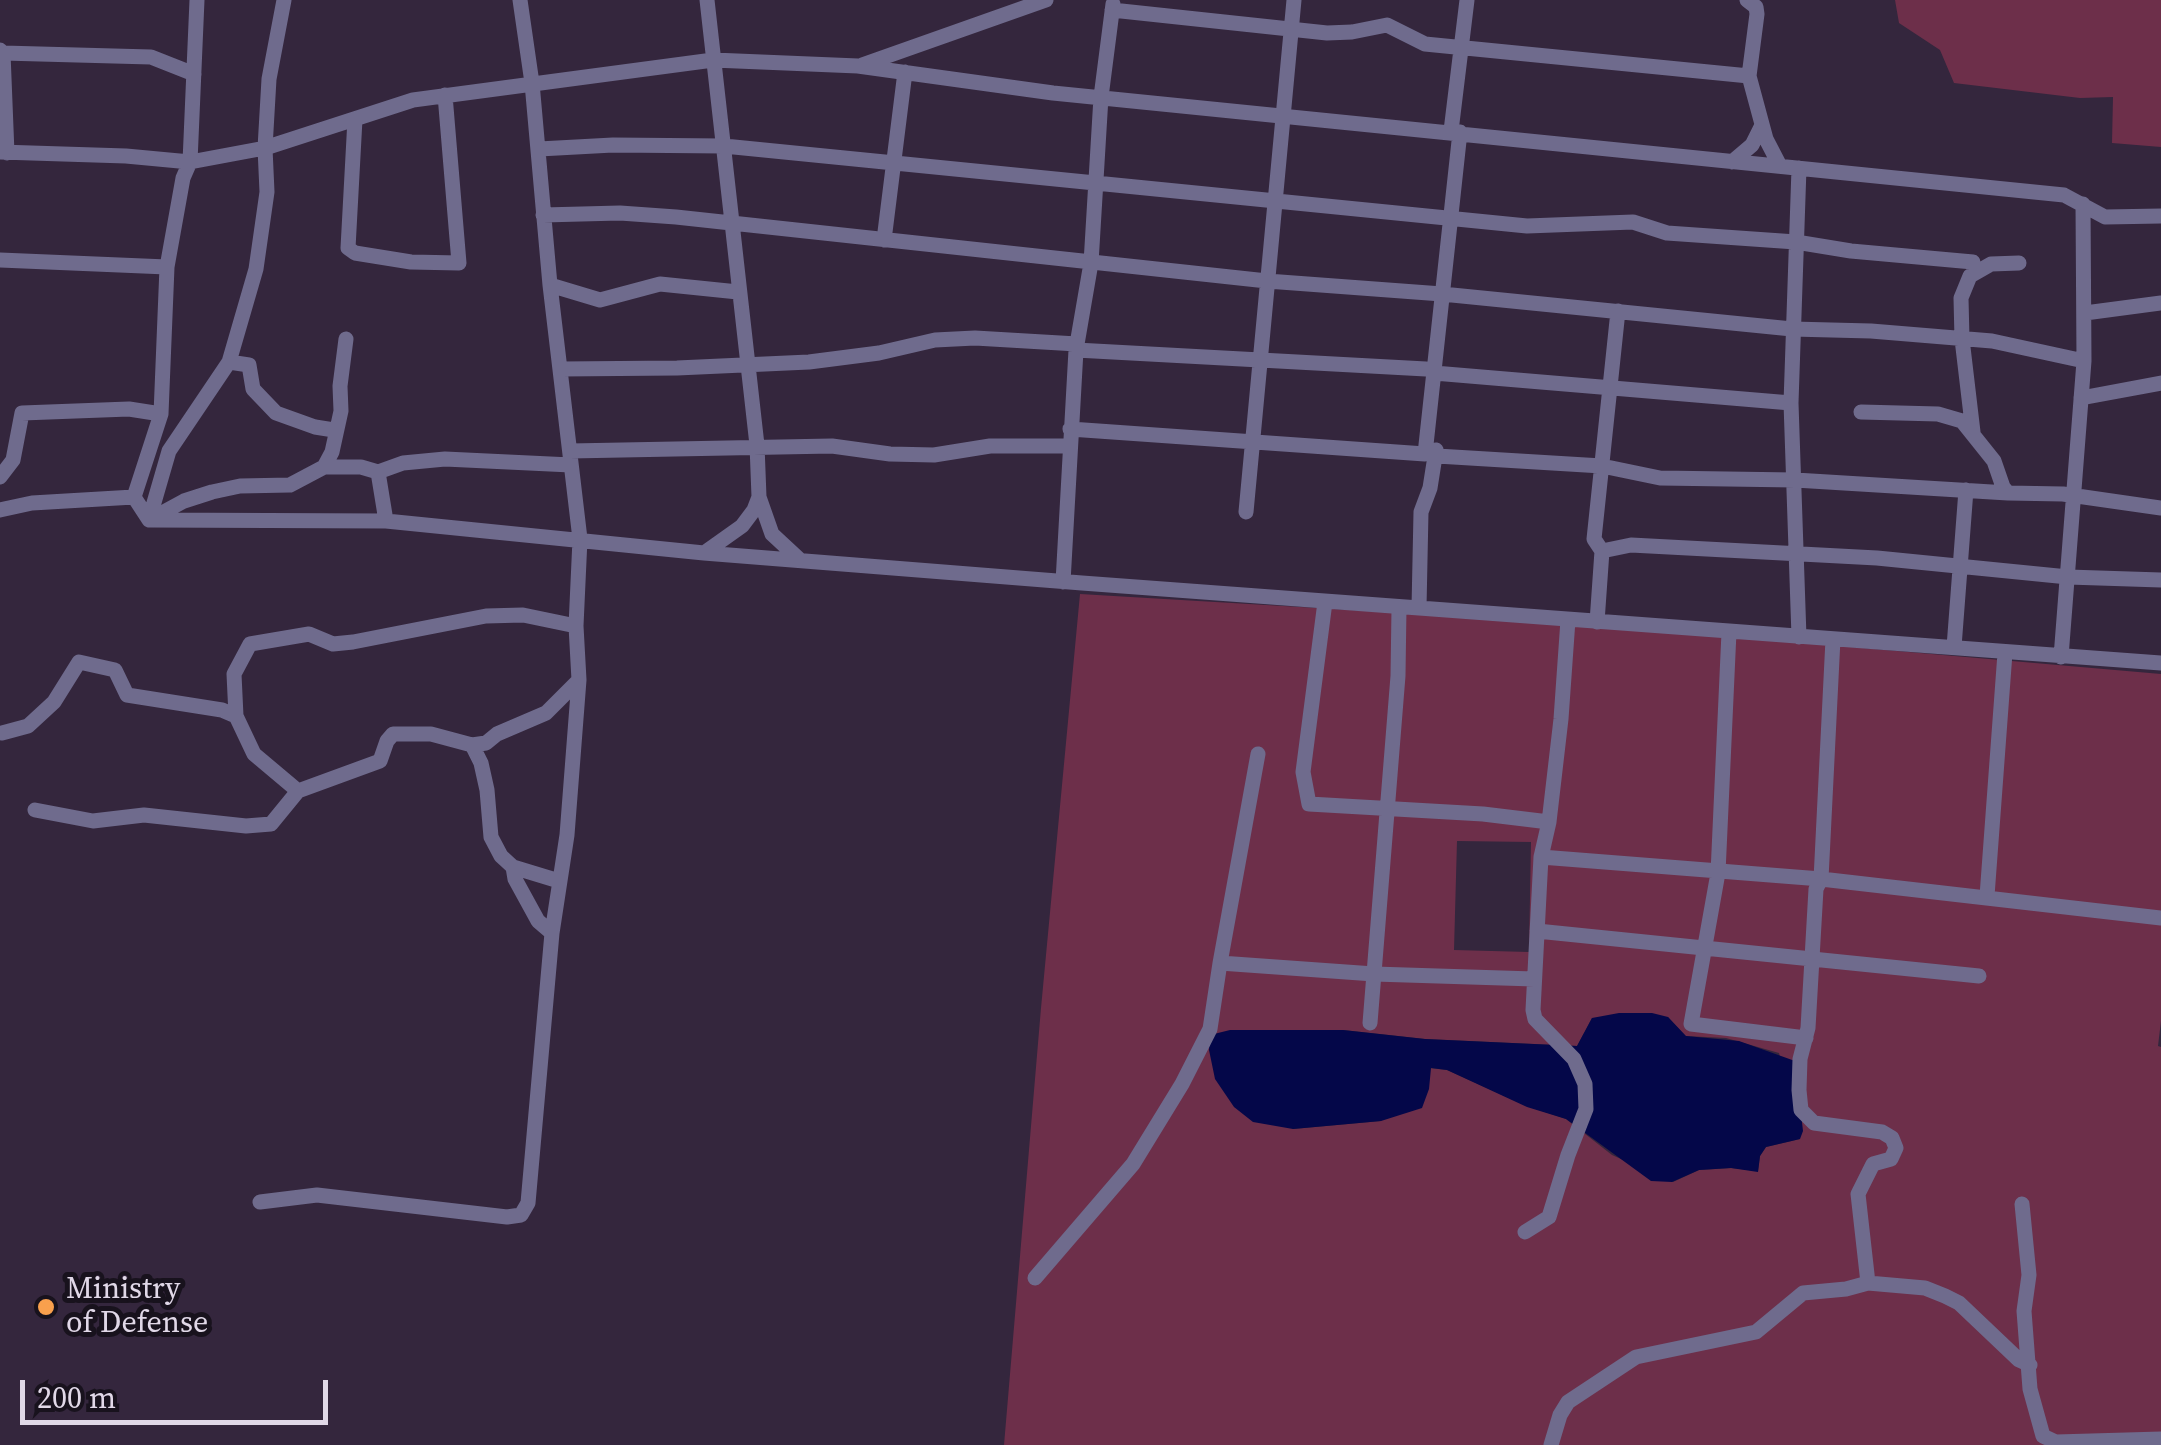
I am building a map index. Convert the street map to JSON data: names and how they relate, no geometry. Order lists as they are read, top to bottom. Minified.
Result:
{"places":["Ministry of Defense"],"scale_bar":"200 m"}
